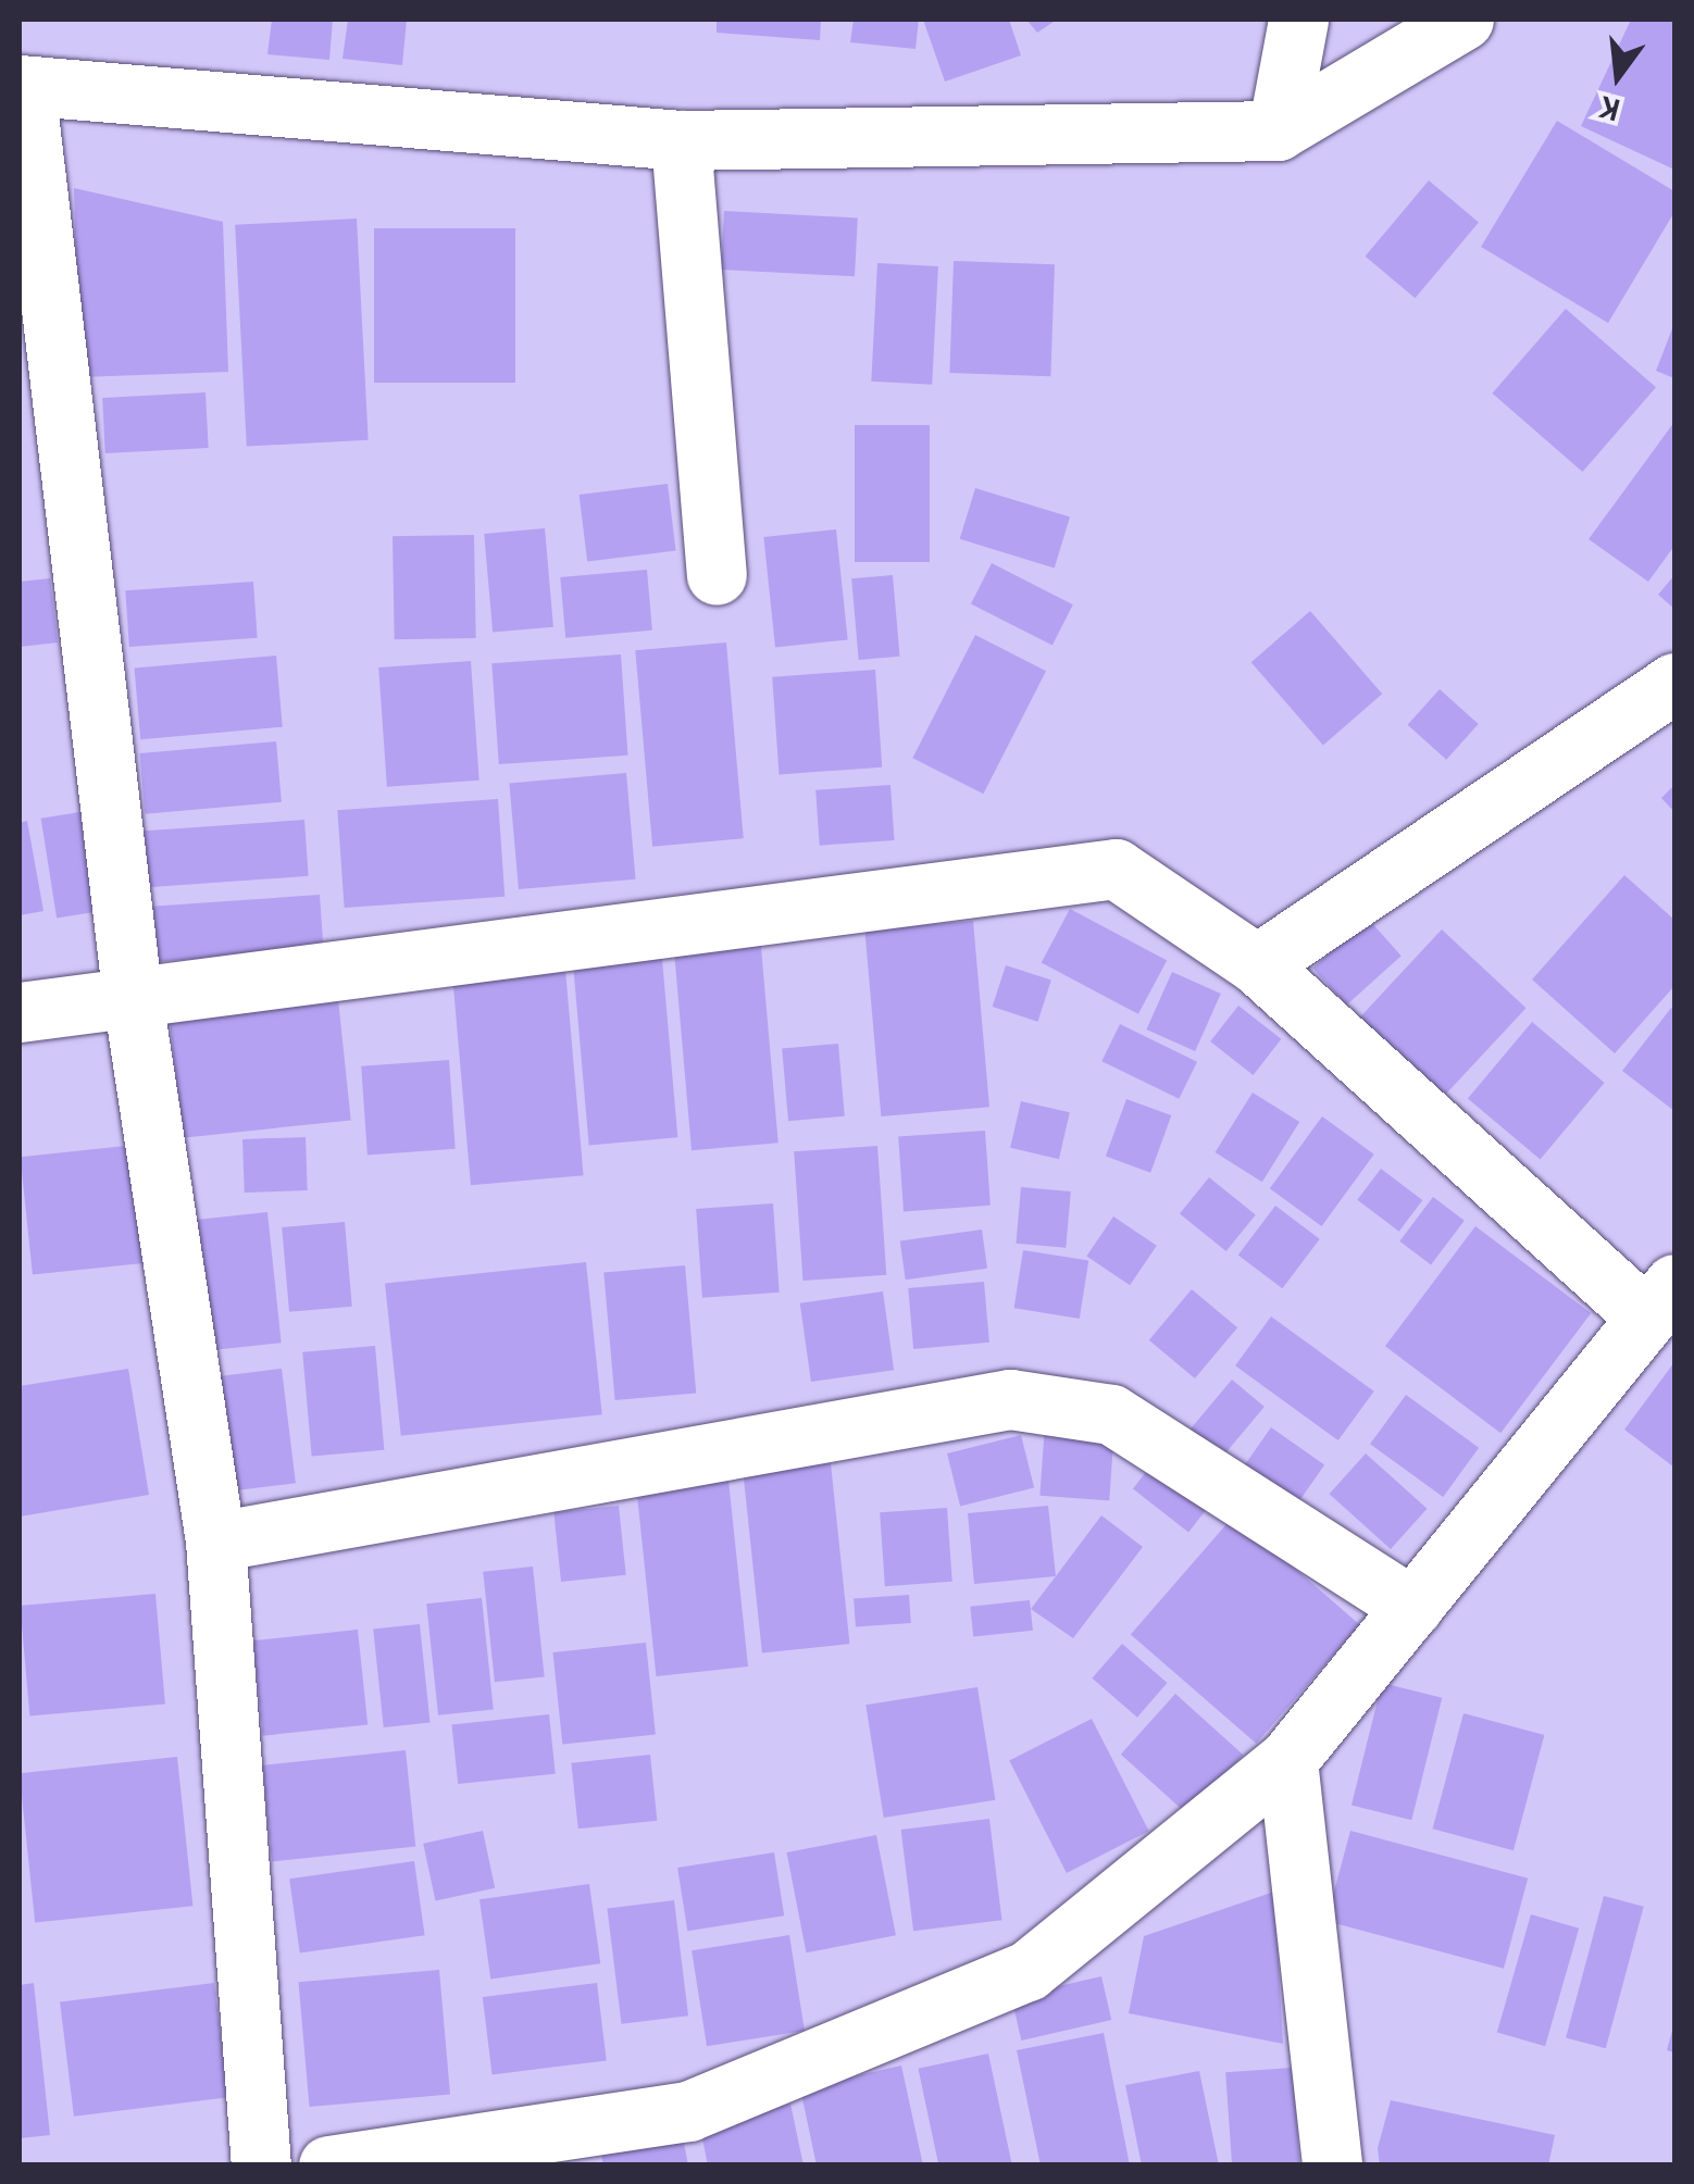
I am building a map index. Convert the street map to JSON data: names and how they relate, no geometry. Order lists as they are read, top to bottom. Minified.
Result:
{"north":"bottom"}
